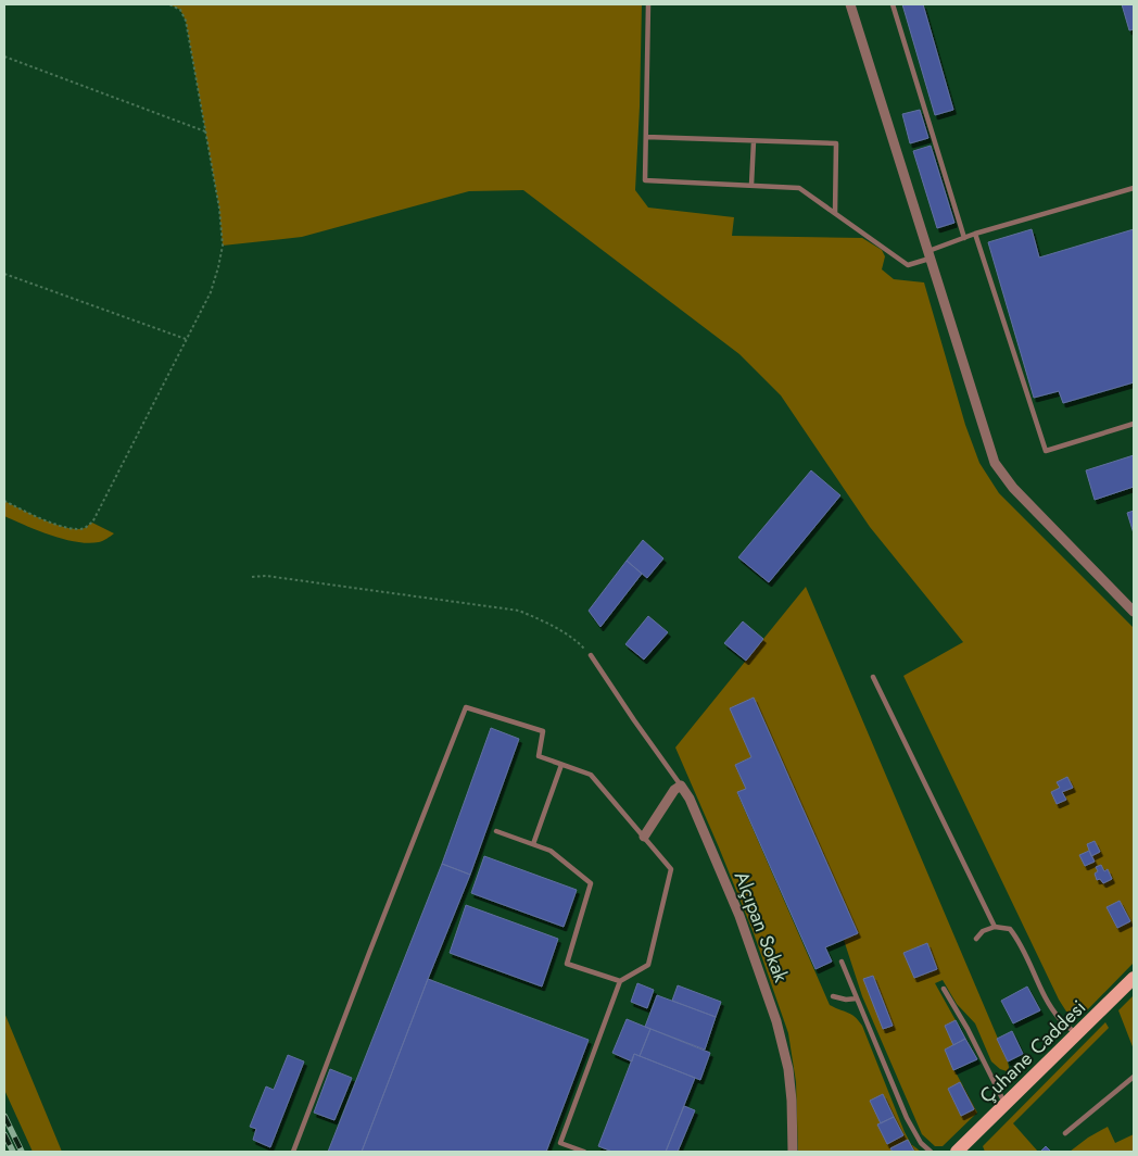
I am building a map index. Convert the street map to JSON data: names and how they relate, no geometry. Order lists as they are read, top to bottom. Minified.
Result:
{"streets":{"main road":["Çuhane Caddesi"],"street":["Alçıpan Sokak"]}}
